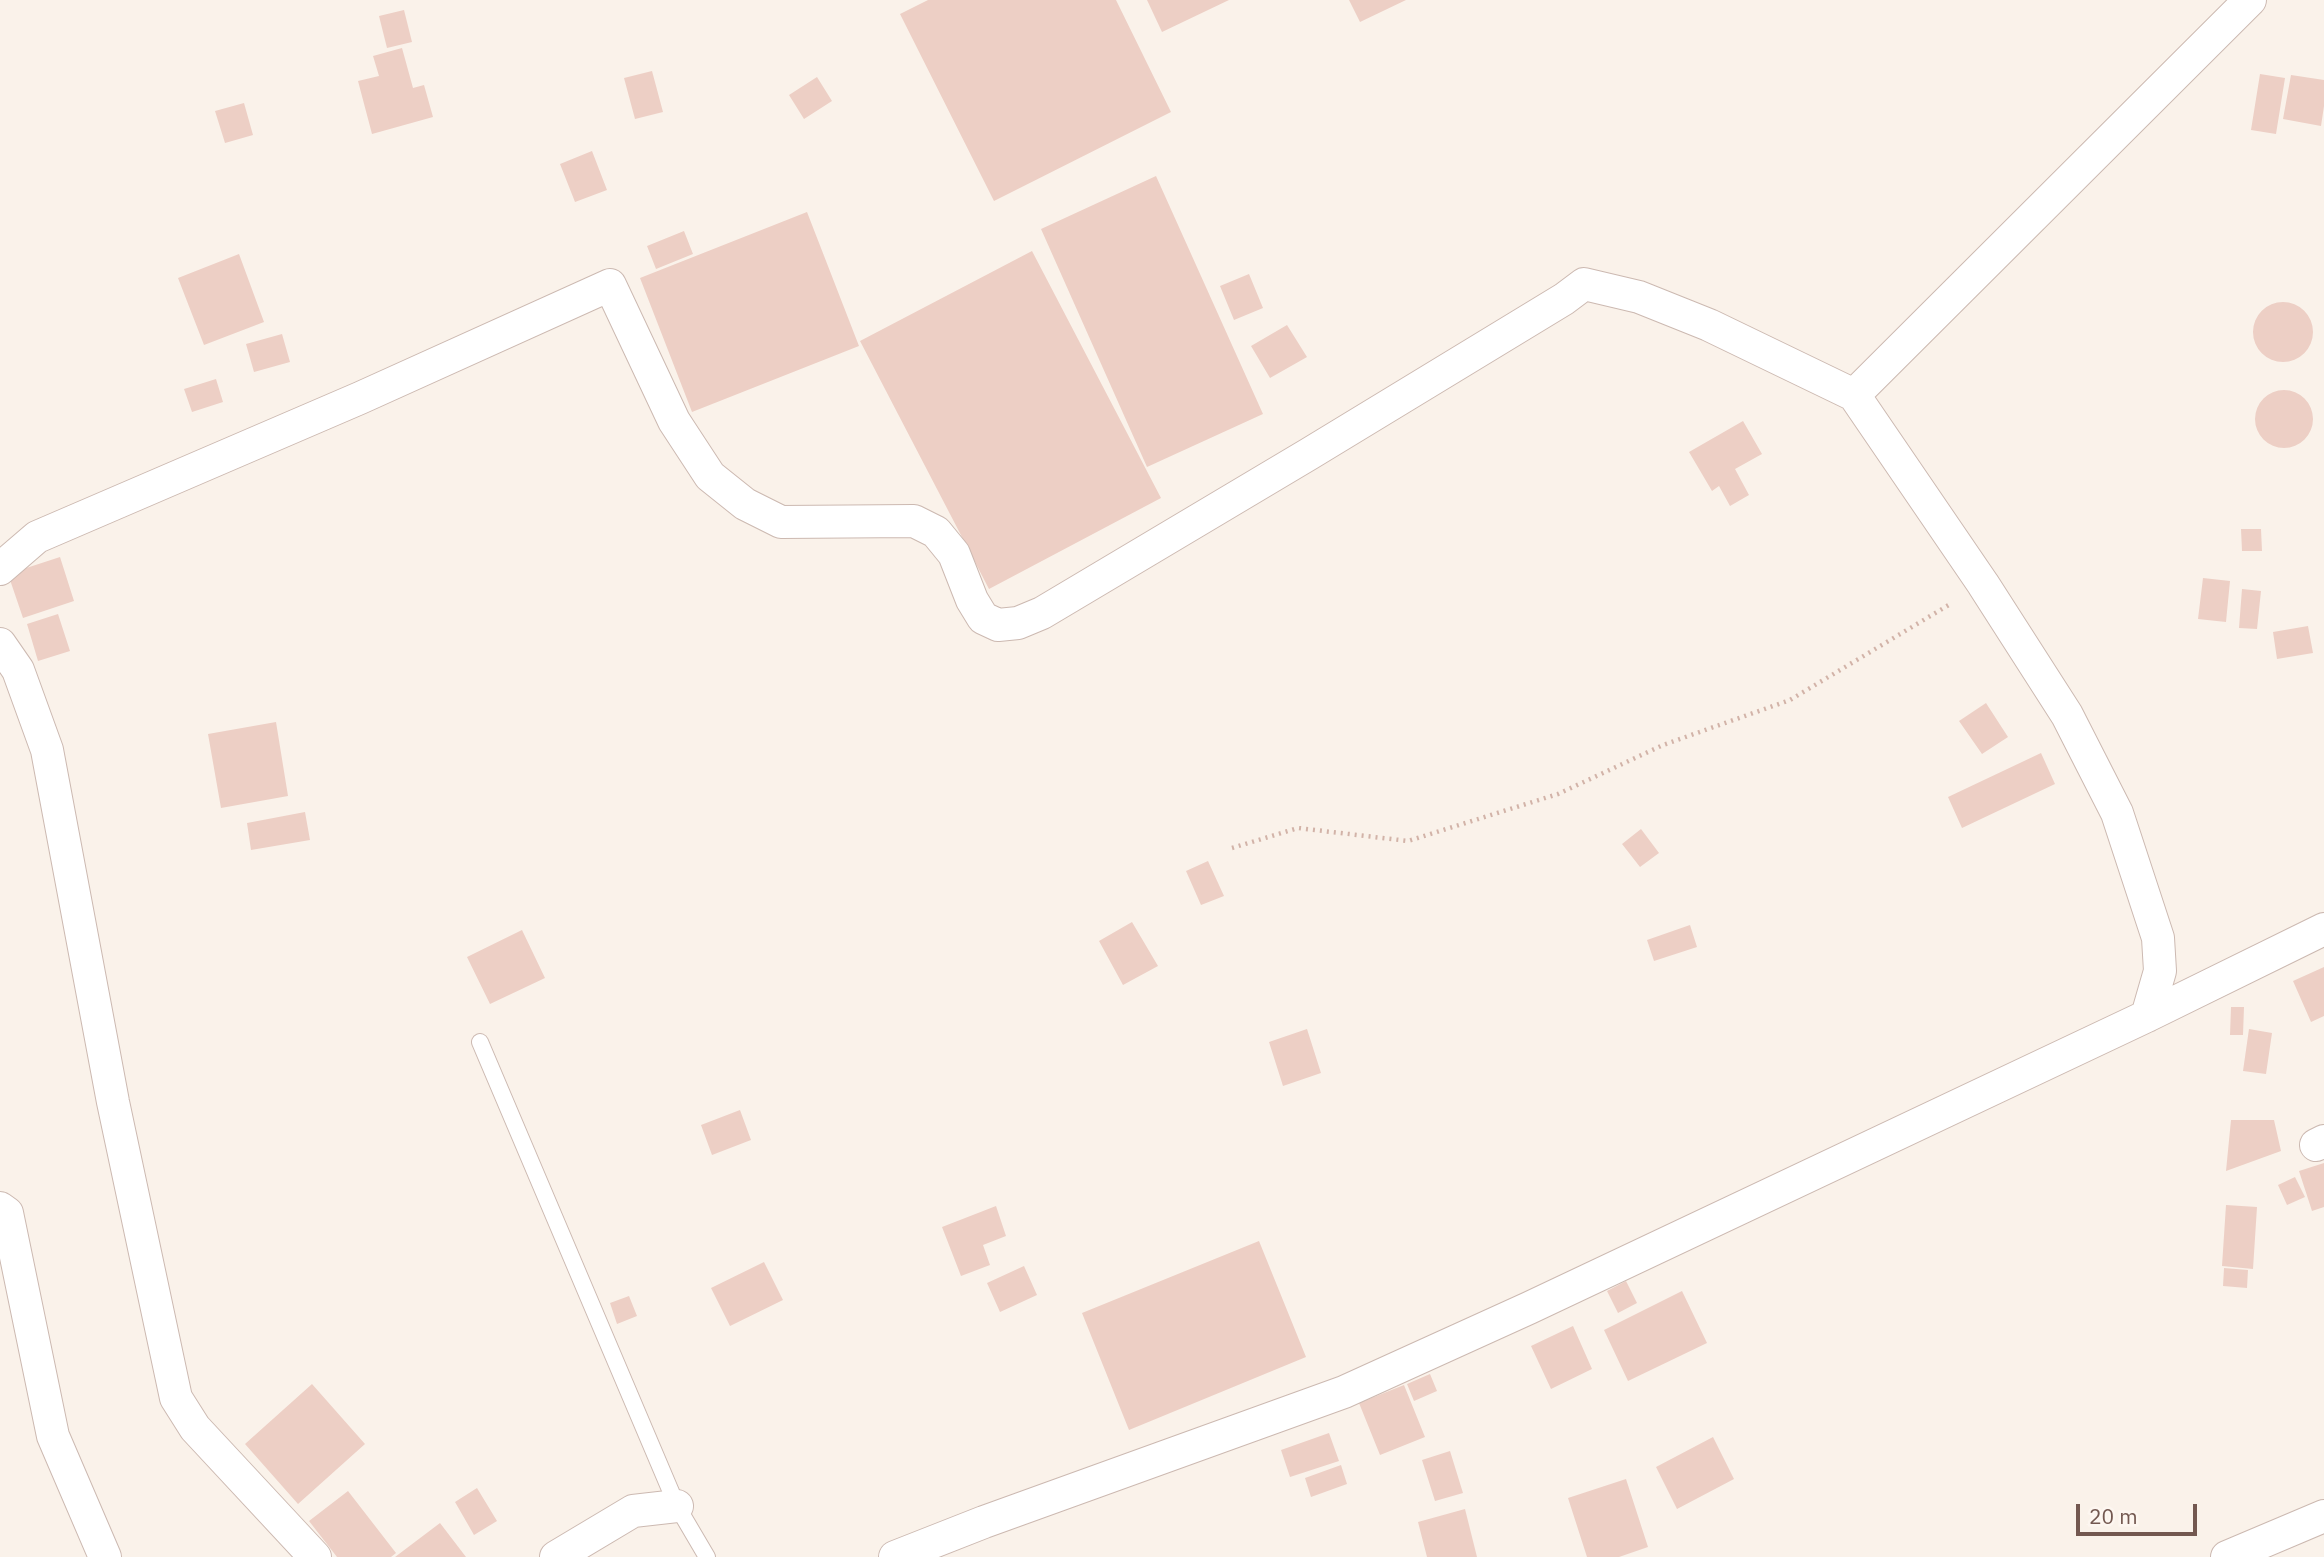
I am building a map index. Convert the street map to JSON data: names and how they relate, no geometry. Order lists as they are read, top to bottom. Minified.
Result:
{"scale_bar":"20 m"}
